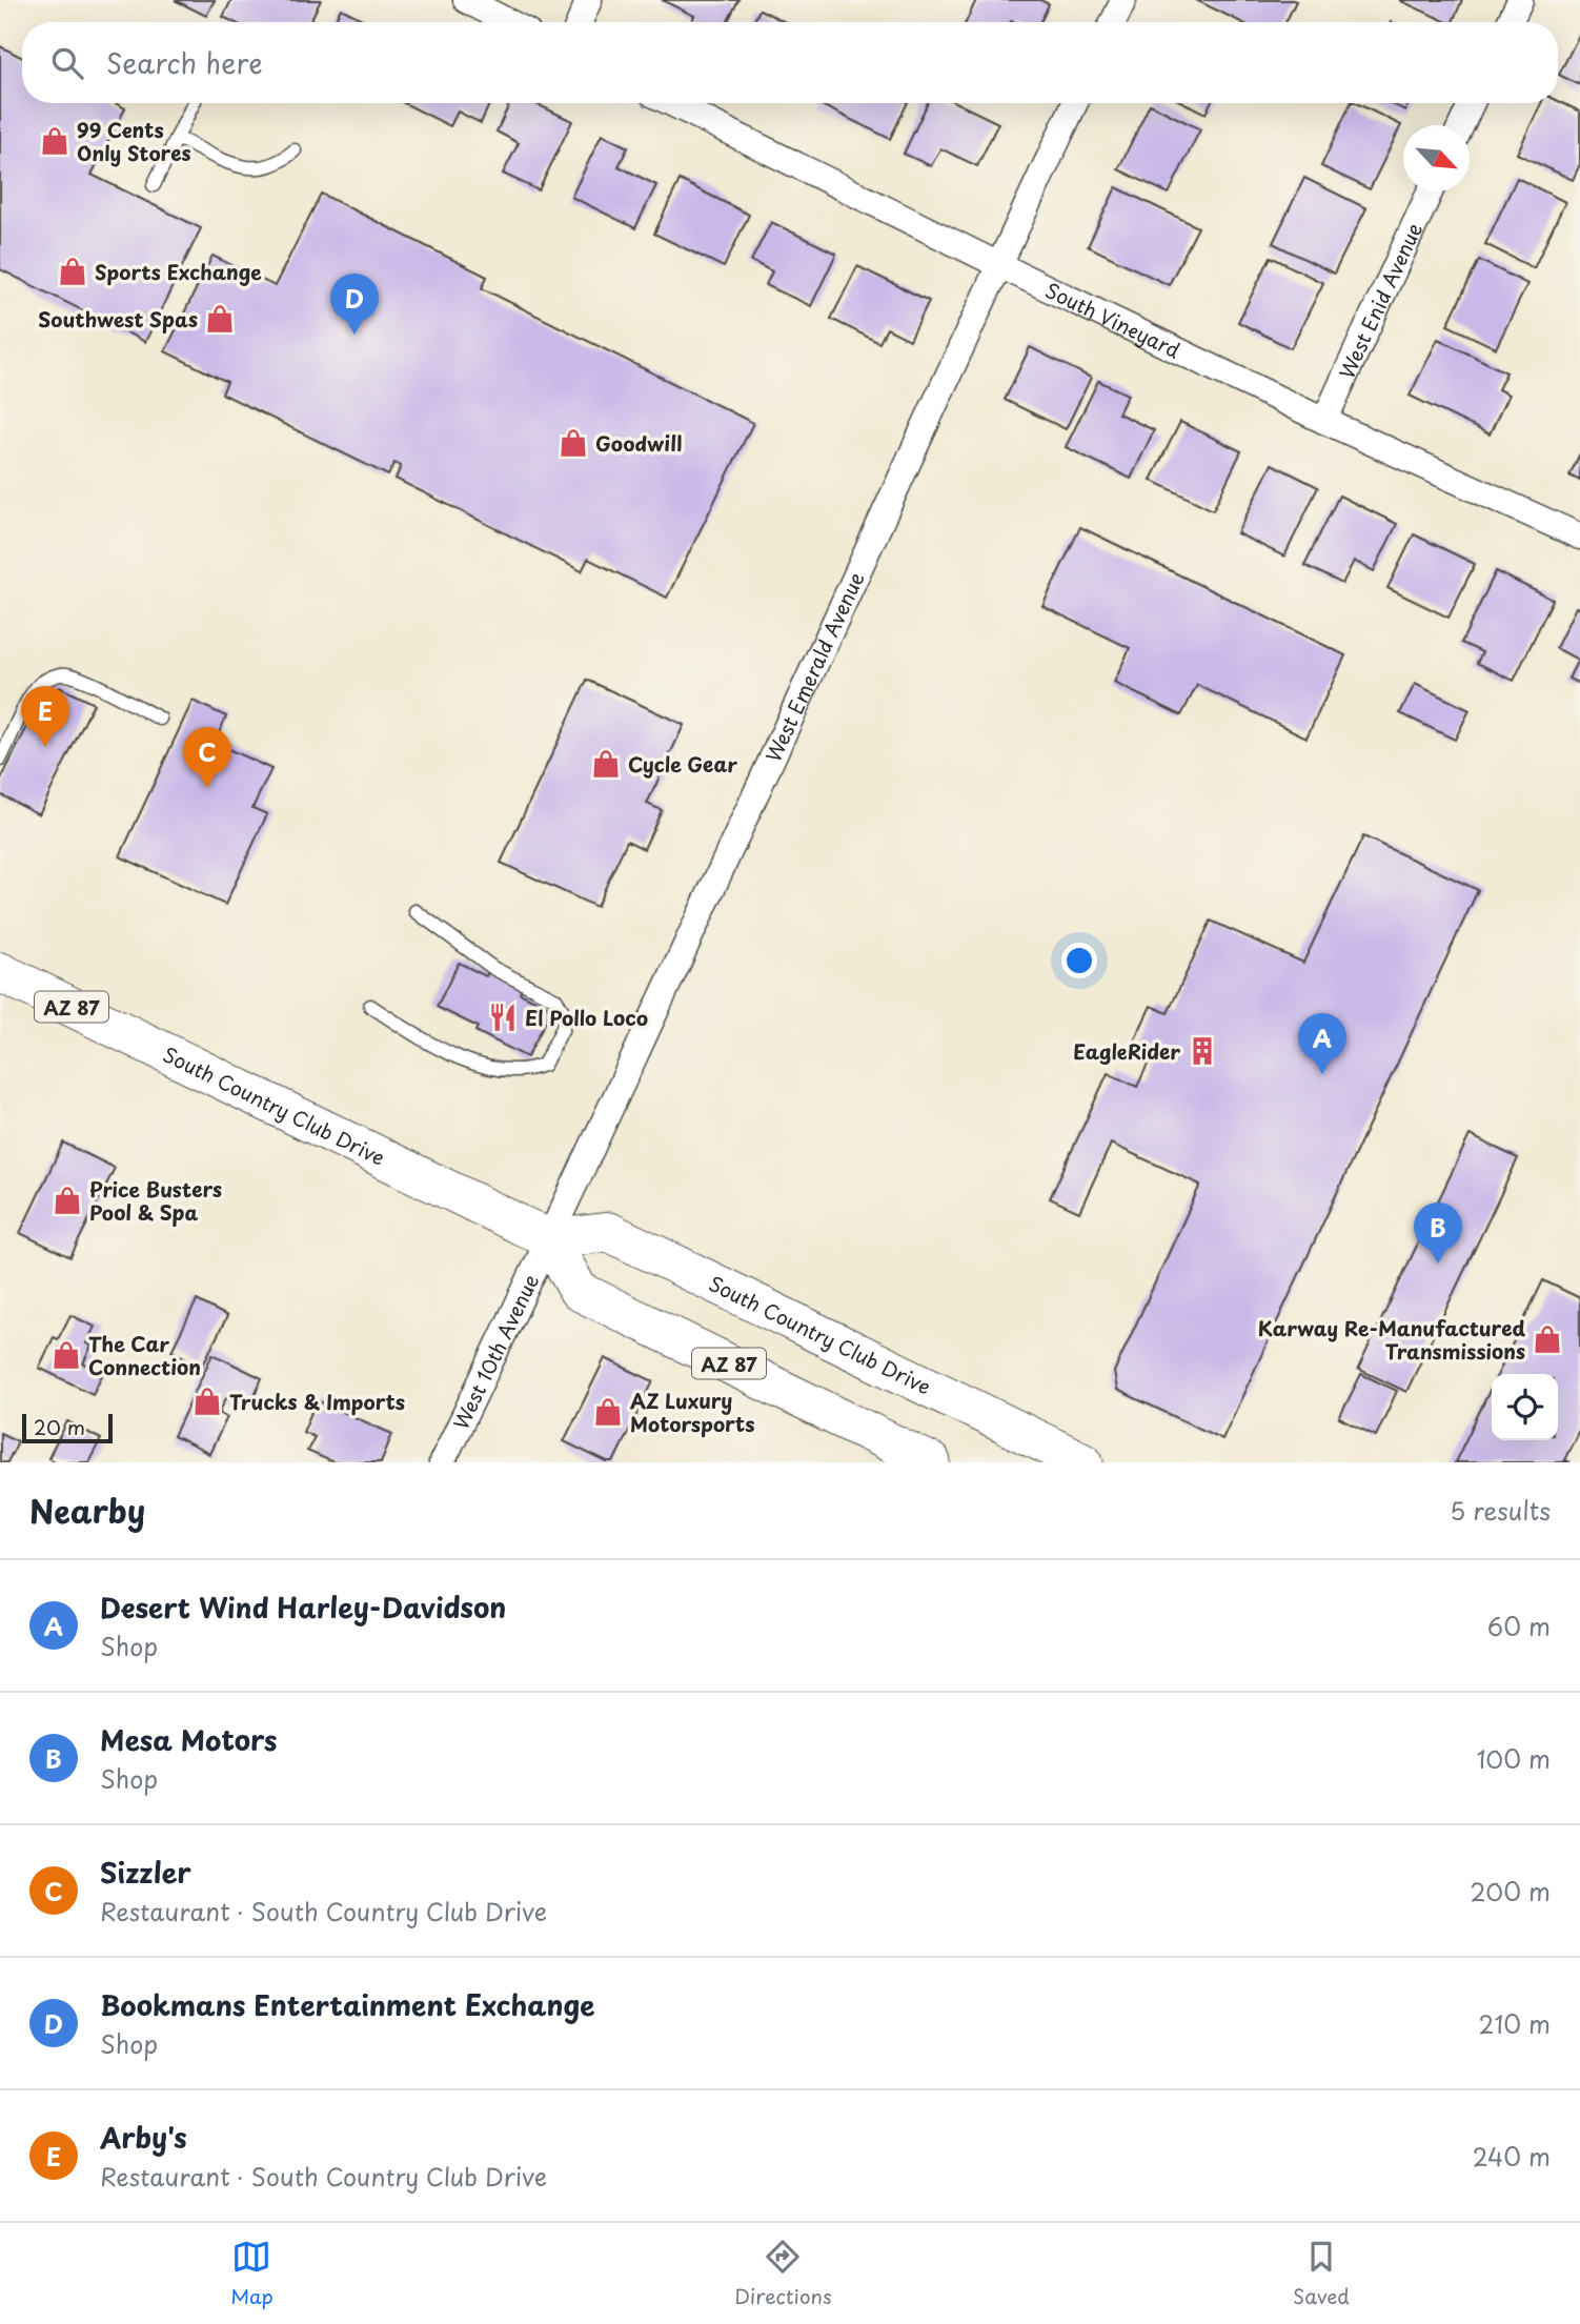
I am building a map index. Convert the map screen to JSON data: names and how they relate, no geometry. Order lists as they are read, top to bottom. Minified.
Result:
{"streets":{"main road":["AZ 87","South Country Club Drive"],"street":["West Enid Avenue","South Vineyard","West Emerald Avenue","West 10th Avenue"]},"crossings":[["West Enid Avenue","South Vineyard"],["South Vineyard","West Emerald Avenue"],["West Emerald Avenue","AZ 87"],["West Emerald Avenue","South Country Club Drive"],["West Emerald Avenue","West 10th Avenue"],["AZ 87","South Country Club Drive"],["AZ 87","West 10th Avenue"],["South Country Club Drive","West 10th Avenue"]],"places":{"shop":["99 Cents Only Stores","Sports Exchange","Southwest Spas","Goodwill","Cycle Gear","Price Busters Pool & Spa","Karway Re-Manufactured Transmissions","The Car Connection","Trucks & Imports","AZ Luxury Motorsports"],"restaurant":["El Pollo Loco"],"building":["EagleRider"]},"scale_bar":"20 m","north":"bottom right","page":{"search":"Search here","pins":["D","E","C","A","B"],"scale":"20 m","heading":["Nearby","5 results"],"list":[{"mark":"A","name":"Desert Wind Harley-Davidson","note":"Shop","value":"60 m"},{"mark":"B","name":"Mesa Motors","note":"Shop","value":"100 m"},{"mark":"C","name":"Sizzler","note":"Restaurant · South Country Club Drive","value":"200 m"},{"mark":"D","name":"Bookmans Entertainment Exchange","note":"Shop","value":"210 m"},{"mark":"E","name":"Arby's","note":"Restaurant · South Country Club Drive","value":"240 m"}],"nav":["Map","Directions","Saved"]}}
